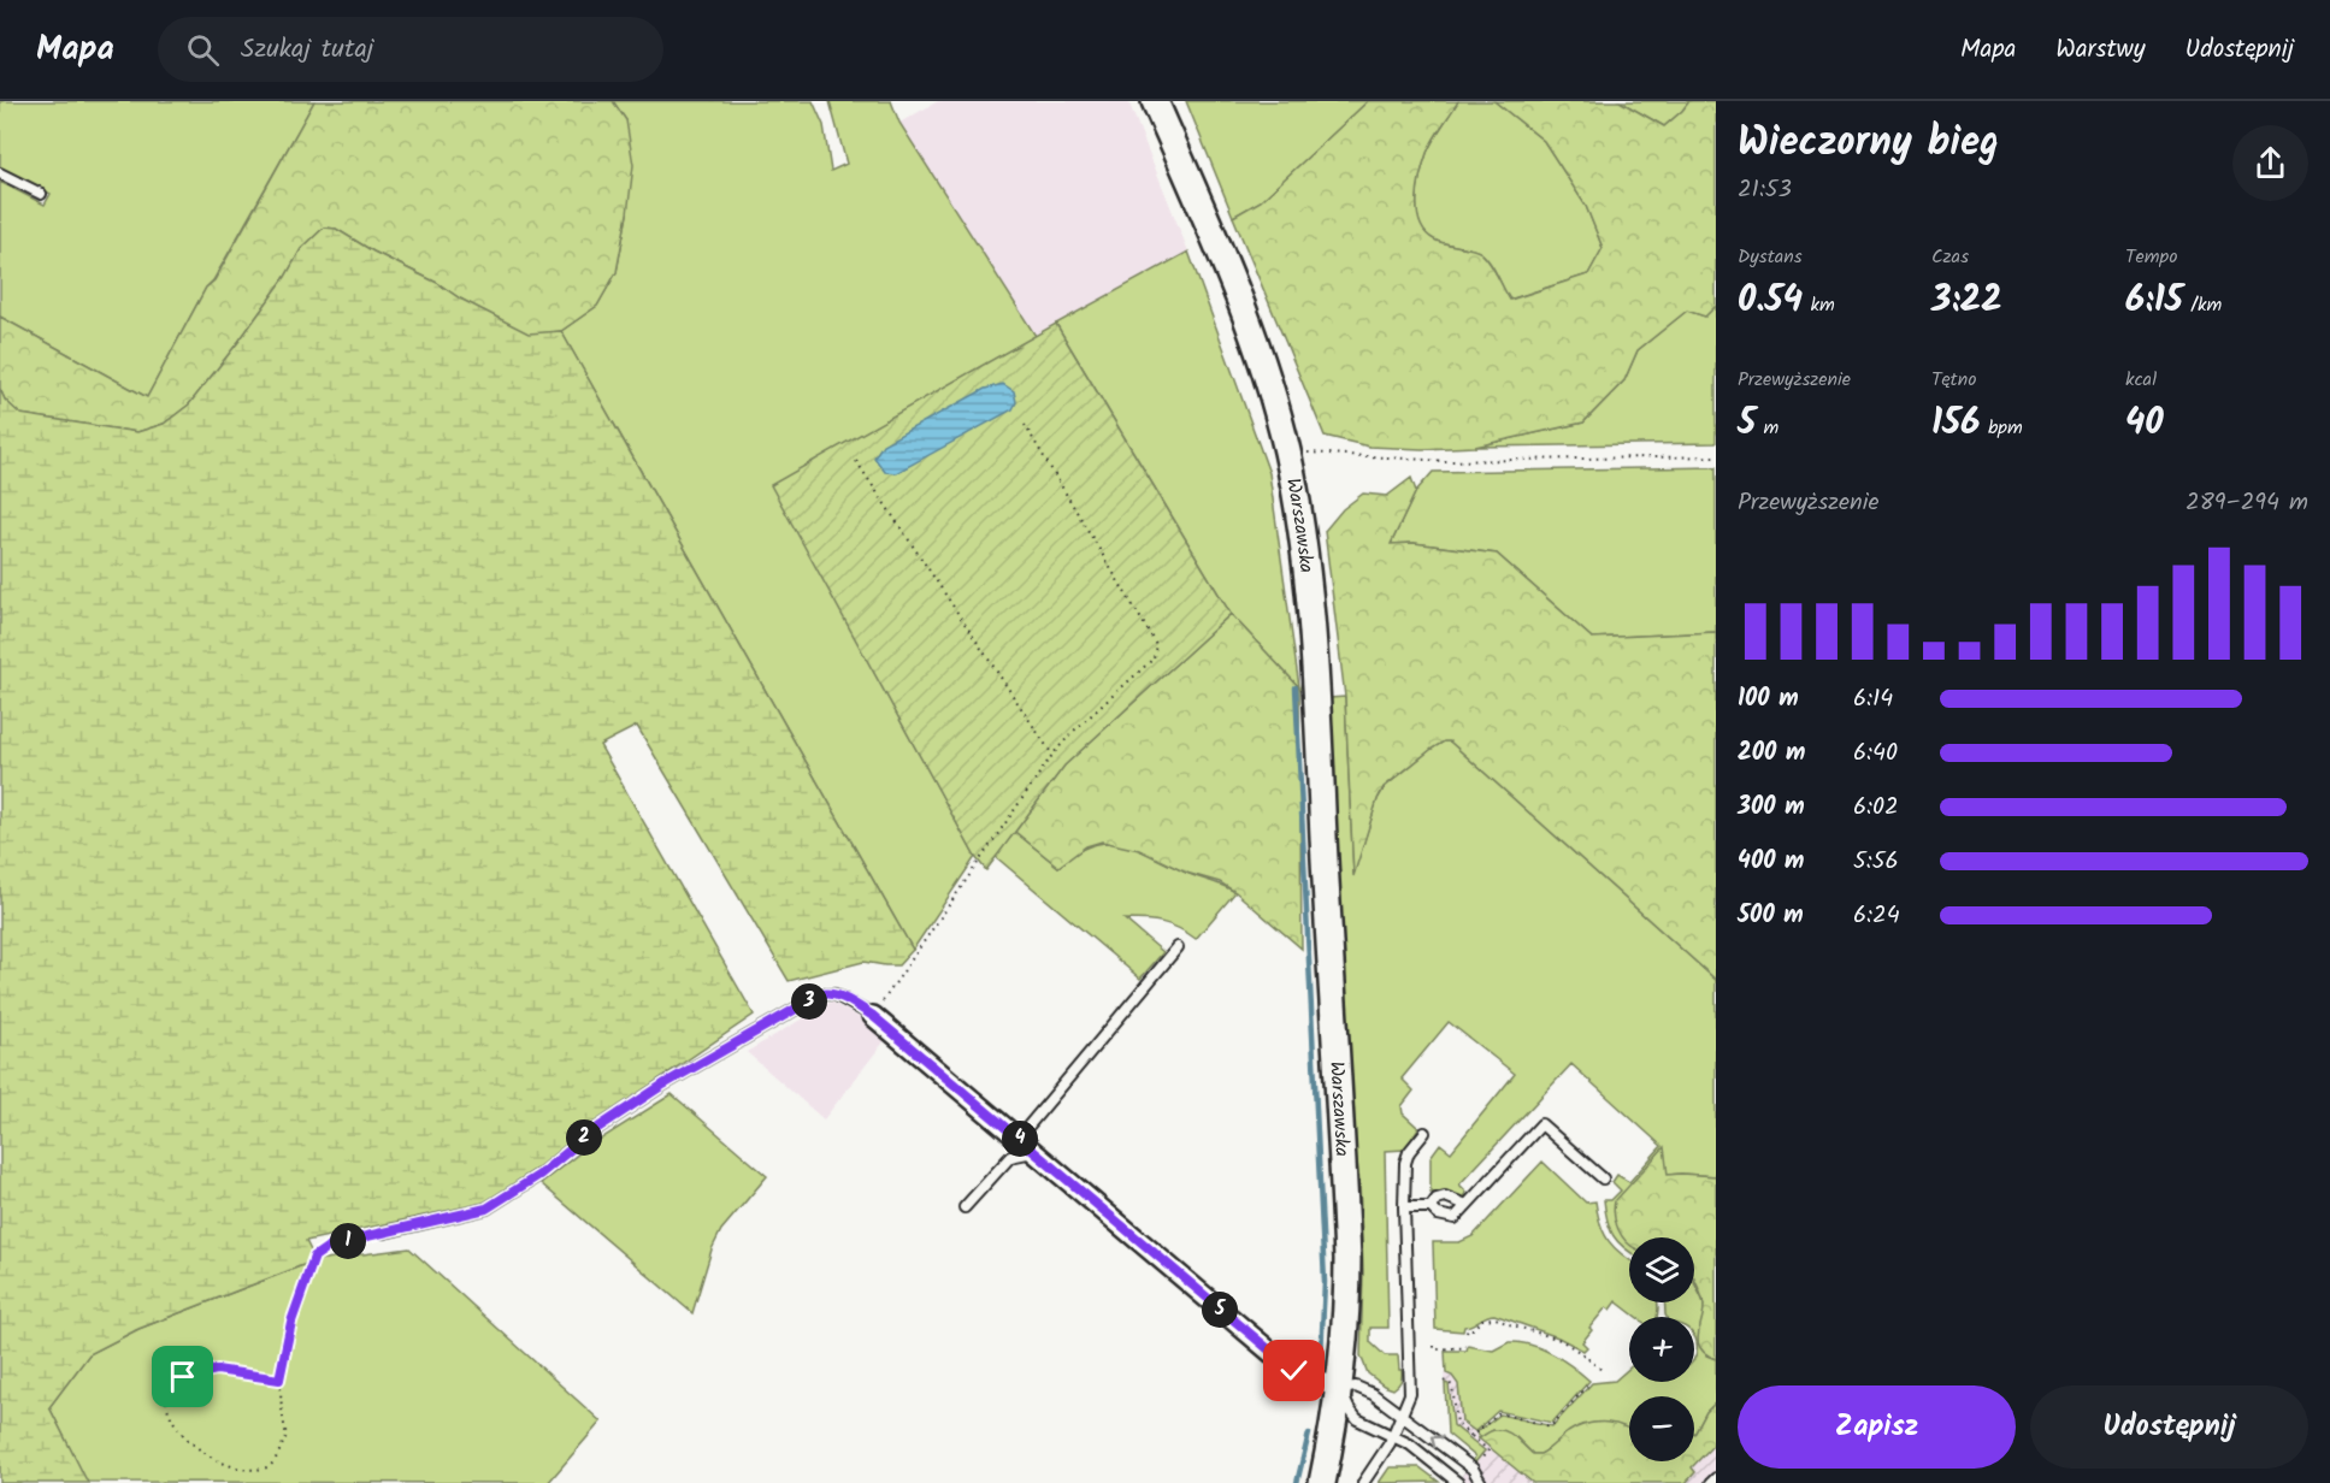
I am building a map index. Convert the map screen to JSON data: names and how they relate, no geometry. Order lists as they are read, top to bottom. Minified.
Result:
{"streets":{"main road":["Warszawska"]},"page":{"header":"Mapa","search":"Szukaj tutaj","nav":["Mapa","Warstwy","Udostępnij"],"heading":["Wieczorny bieg","21:53"],"stats":[["Dystans","0.54 km"],["Czas","3:22"],["Tempo","6:15 /km"],["Przewyższenie","5 m"],["Tętno","156 bpm"],["kcal","40"]],"chart":["Przewyższenie","289–294 m"],"list":[{"name":"100 m","note":"6:14"},{"name":"200 m","note":"6:40"},{"name":"300 m","note":"6:02"},{"name":"400 m","note":"5:56"},{"name":"500 m","note":"6:24"}],"pins":["3","2","4","1","5"],"map_buttons":["+","−"],"buttons":["Zapisz","Udostępnij"]}}
